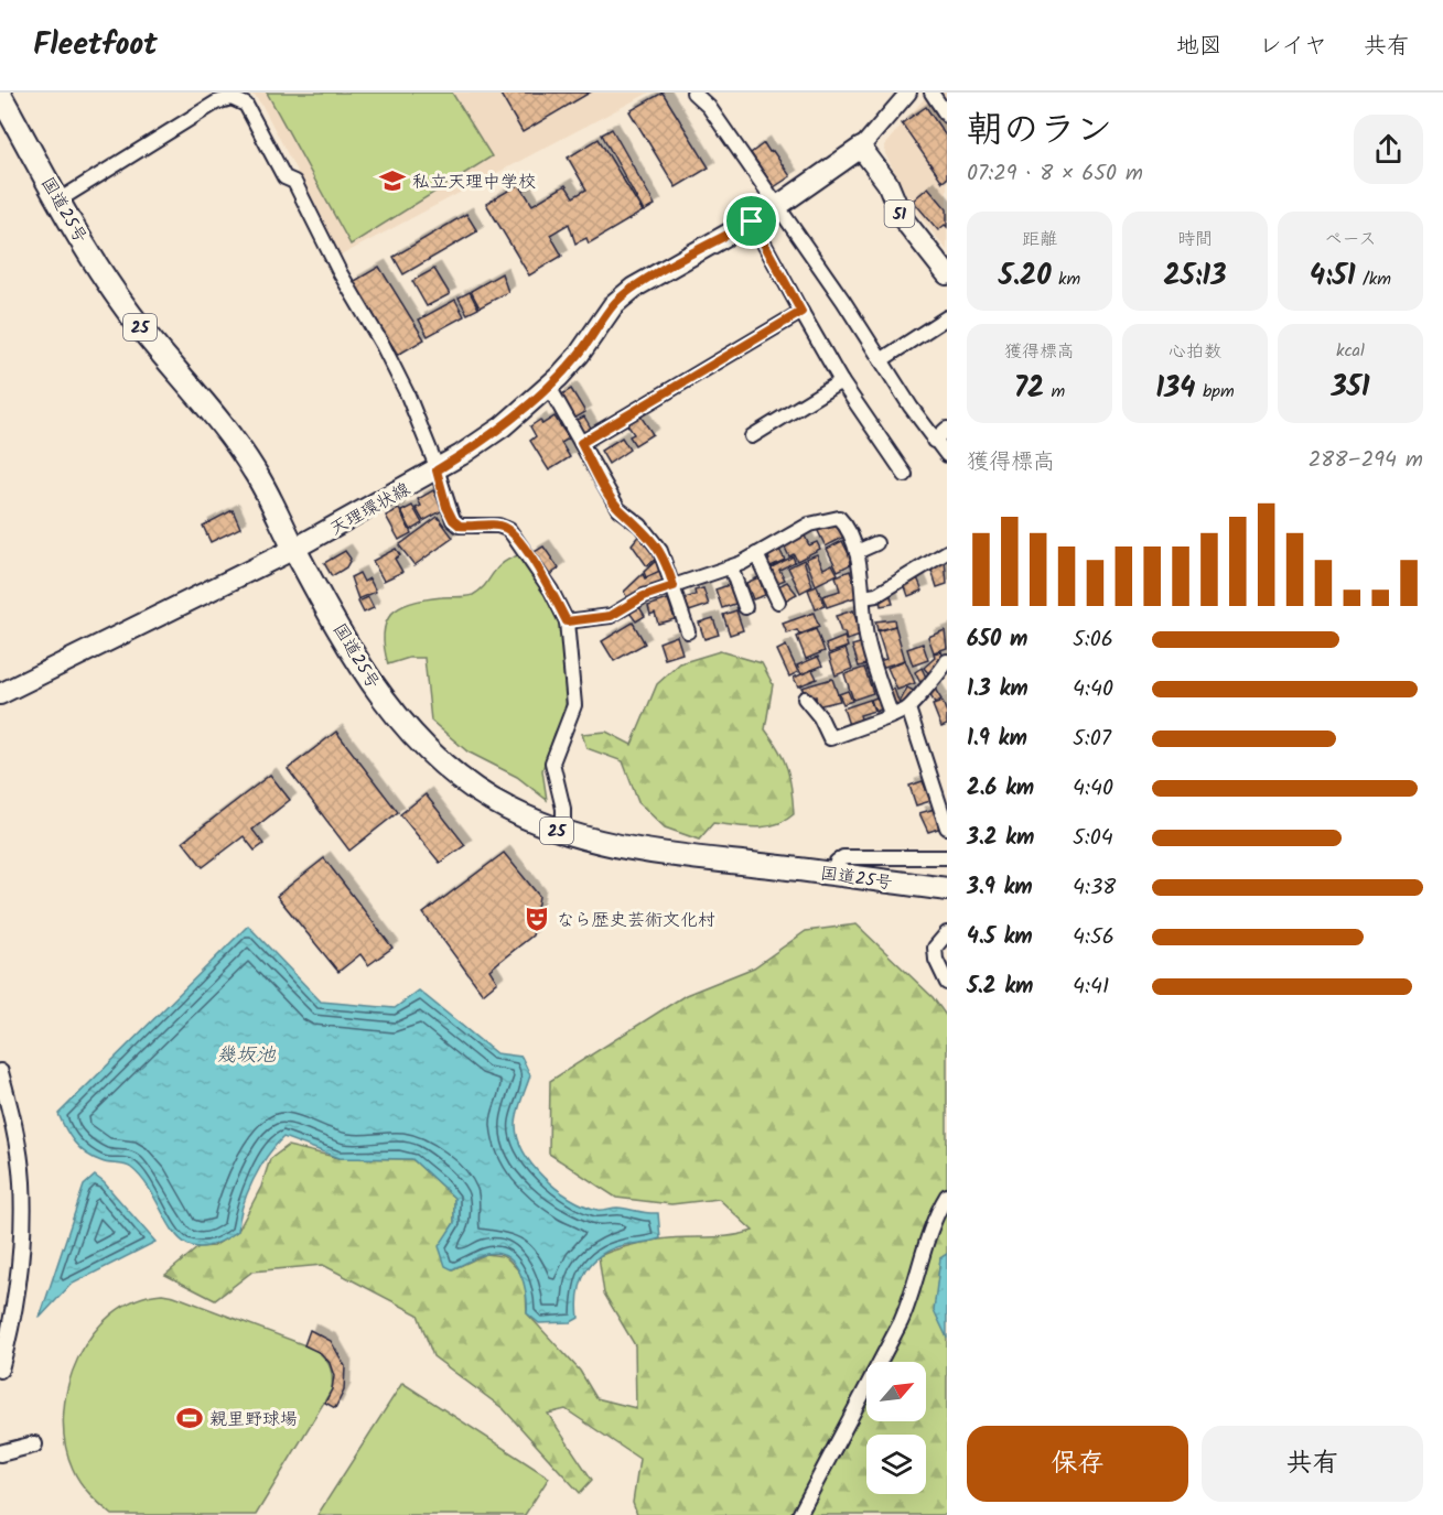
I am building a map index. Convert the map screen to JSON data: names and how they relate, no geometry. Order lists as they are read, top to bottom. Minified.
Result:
{"streets":{"highway":["国道25号","25"],"main road":["51","天理環状線"]},"crossings":[["国道25号","天理環状線"],["51","天理環状線"]],"water":["幾坂池"],"places":{"school or university":["私立天理中学校"],"theatre":["なら歴史芸術文化村"],"sports":["親里野球場"]},"north":"top right","page":{"header":"Fleetfoot","nav":["地図","レイヤ","共有"],"heading":["朝のラン","07:29 · 8 × 650 m"],"stats":[["距離","5.20 km"],["時間","25:13"],["ペース","4:51 /km"],["獲得標高","72 m"],["心拍数","134 bpm"],["kcal","351"]],"chart":["獲得標高","288–294 m"],"list":[{"name":"650 m","note":"5:06"},{"name":"1.3 km","note":"4:40"},{"name":"1.9 km","note":"5:07"},{"name":"2.6 km","note":"4:40"},{"name":"3.2 km","note":"5:04"},{"name":"3.9 km","note":"4:38"},{"name":"4.5 km","note":"4:56"},{"name":"5.2 km","note":"4:41"}],"buttons":["保存","共有"]}}
